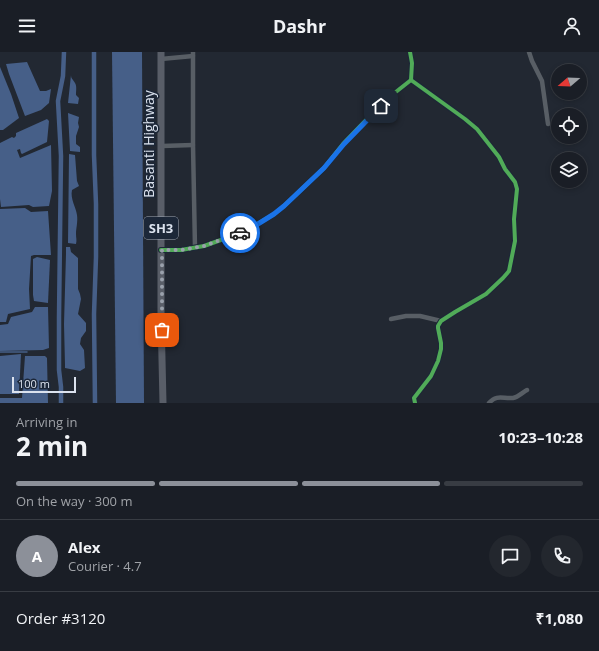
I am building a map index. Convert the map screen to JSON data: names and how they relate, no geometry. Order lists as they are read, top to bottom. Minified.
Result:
{"streets":{"main road":["Basanti Highway","SH3"]},"scale_bar":"100 m","north":"left","page":{"header":"Dashr","scale":"100 m","heading":["2 min","Arriving in","10:23–10:28"],"panel":["Alex","Courier · 4.7","Order #3120","₹1,080"],"bar":"On the way · 300 m","round":"A"}}
